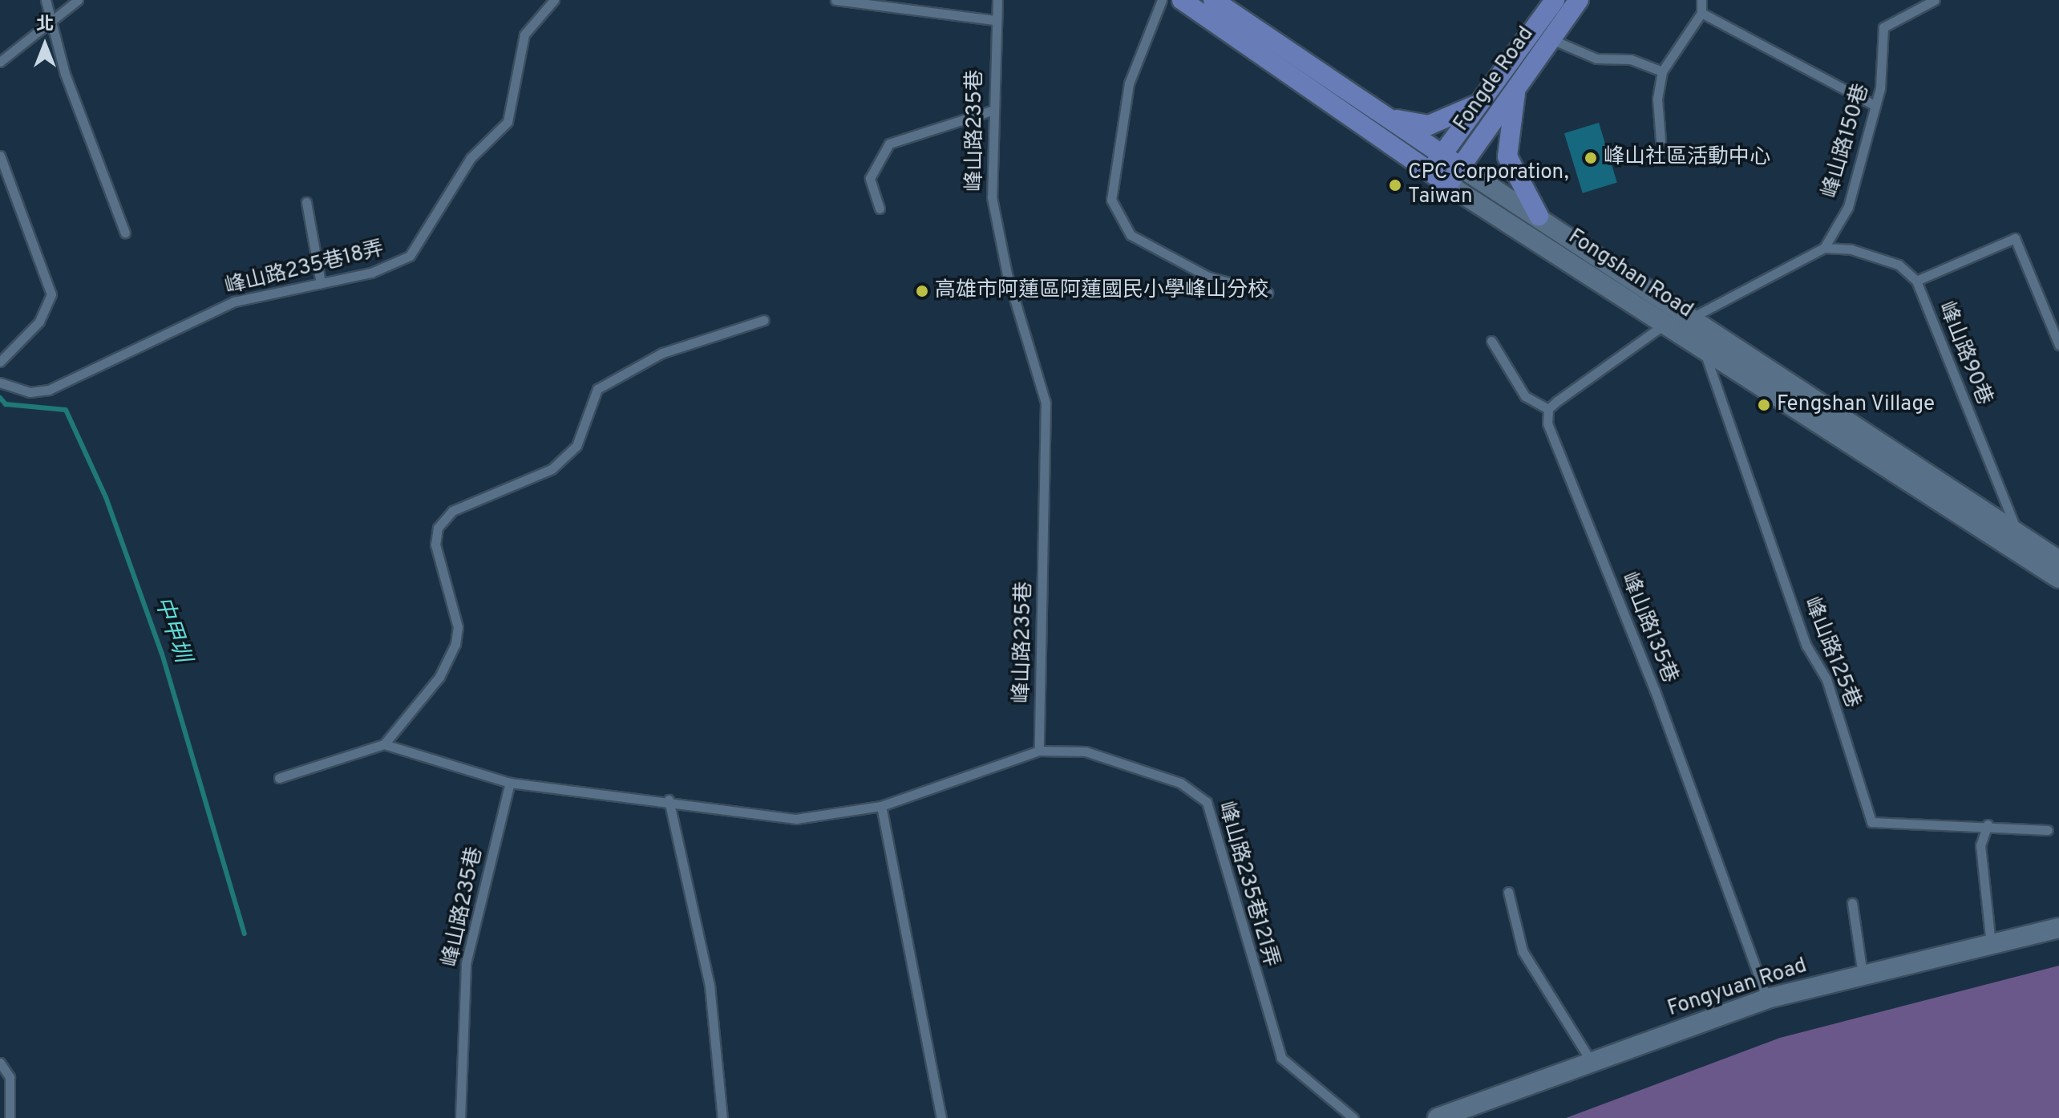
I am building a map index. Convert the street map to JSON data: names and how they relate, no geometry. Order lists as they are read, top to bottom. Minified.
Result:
{"streets":{"main road":["Fongde Road","Fongshan Road"],"street":["Fongyuan Road"],"lane":["峰山路235巷","峰山路150巷","峰山路235巷18弄","峰山路90巷","峰山路135巷","峰山路125巷","峰山路235巷121弄"]},"crossings":[["Fongde Road","Fongshan Road"],["峰山路235巷","峰山路235巷121弄"],["Fongshan Road","峰山路90巷"],["Fongshan Road","峰山路125巷"],["峰山路135巷","Fongyuan Road"]],"water":["中甲圳"],"places":["峰山社區活動中心","CPC Corporation, Taiwan","高雄市阿蓮區阿蓮國民小學峰山分校","Fengshan Village"],"north":"top"}
